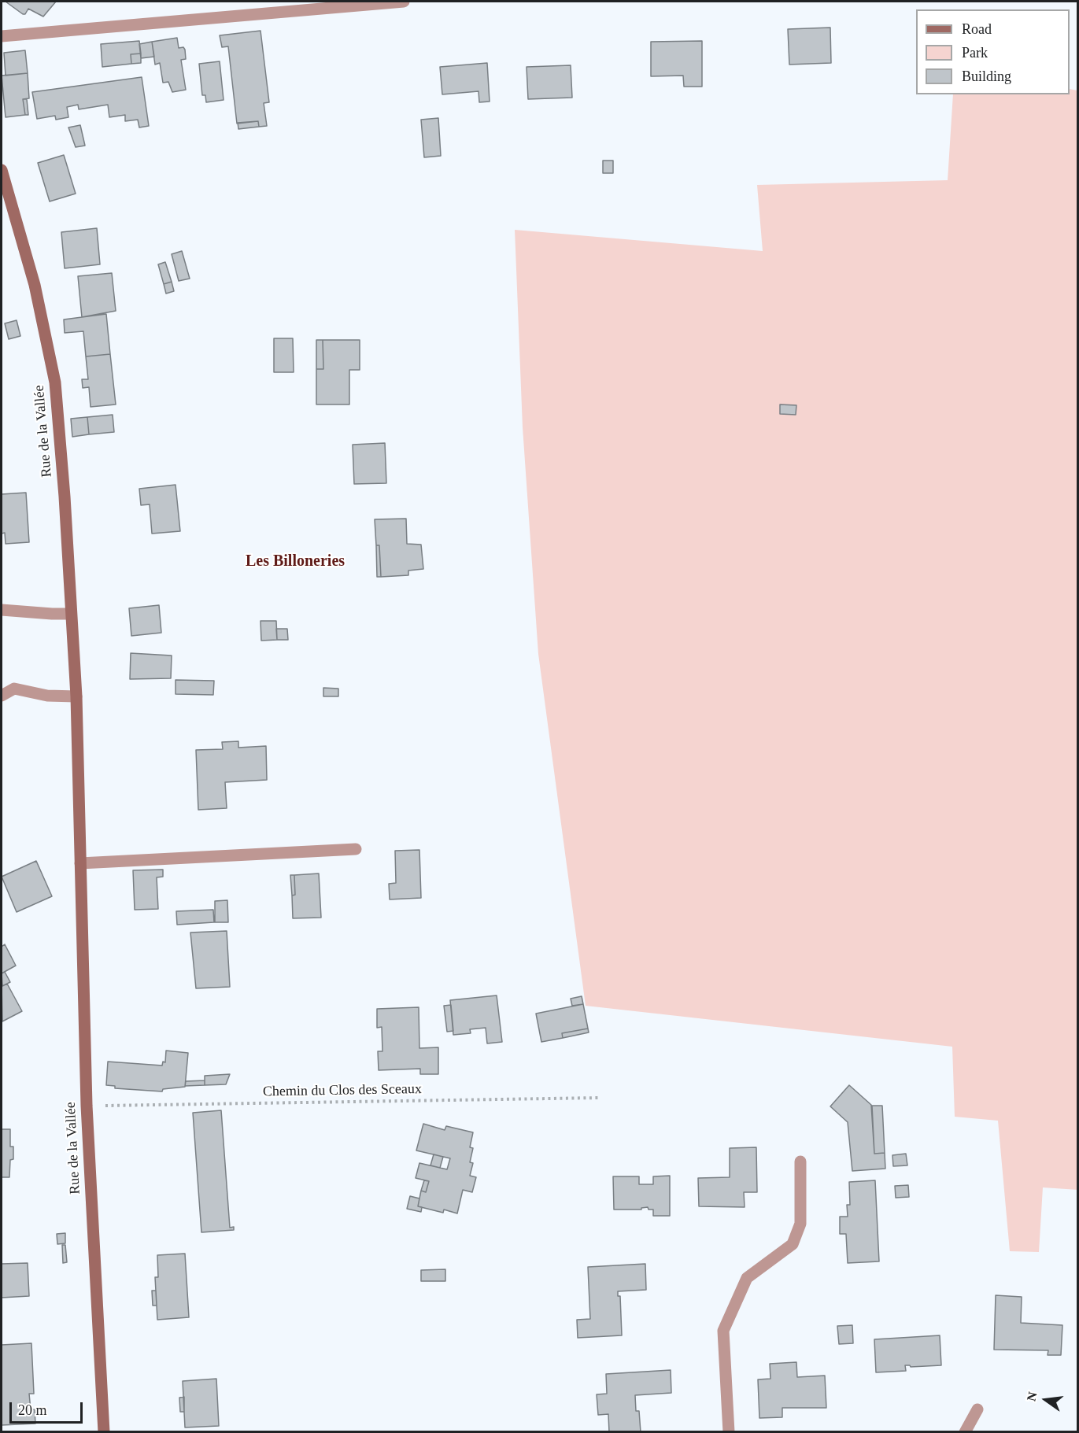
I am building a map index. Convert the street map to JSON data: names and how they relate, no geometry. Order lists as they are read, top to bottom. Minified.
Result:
{"streets":{"street":["Rue de la Vallée"],"path":["Chemin du Clos des Sceaux"]},"crossings":[["Rue de la Vallée","Chemin du Clos des Sceaux"]],"districts":["Les Billoneries"],"legend":["Road","Park","Building"],"scale_bar":"20 m","north":"left"}
